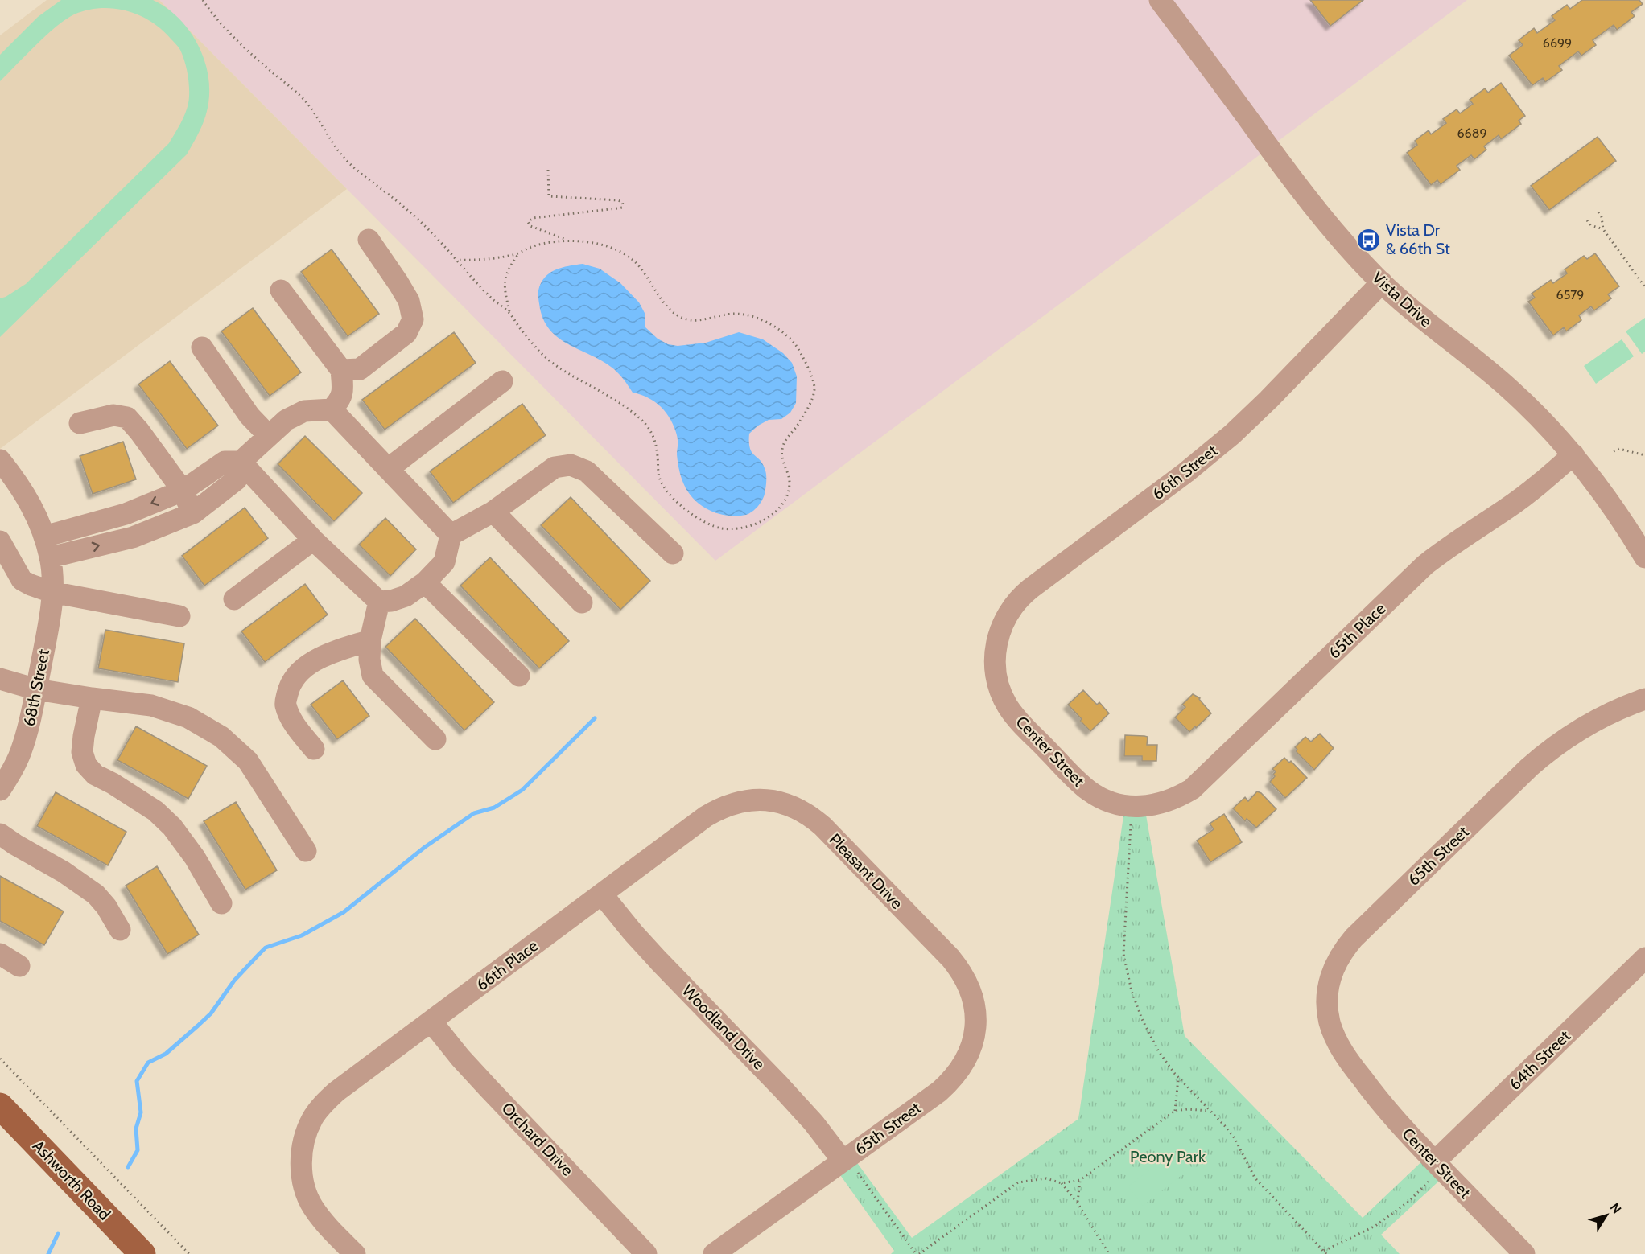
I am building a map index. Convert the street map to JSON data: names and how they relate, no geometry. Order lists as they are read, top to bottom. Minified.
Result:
{"streets":{"main road":["Ashworth Road"],"street":["Vista Drive","66th Street","65th Place","68th Street","Center Street","65th Street","Pleasant Drive","66th Place","Woodland Drive","64th Street","Orchard Drive"]},"crossings":[["Vista Drive","66th Street"],["Vista Drive","65th Place"],["66th Street","Center Street"],["65th Place","Center Street"],["Center Street","65th Street"],["Center Street","64th Street"],["65th Street","Pleasant Drive"],["65th Street","Woodland Drive"],["Pleasant Drive","66th Place"],["66th Place","Woodland Drive"],["66th Place","Orchard Drive"]],"parks":["Peony Park"],"places":{"bus stop":["Vista Dr & 66th St"]},"house_numbers":["6699","6689","6579"],"north":"top right"}
